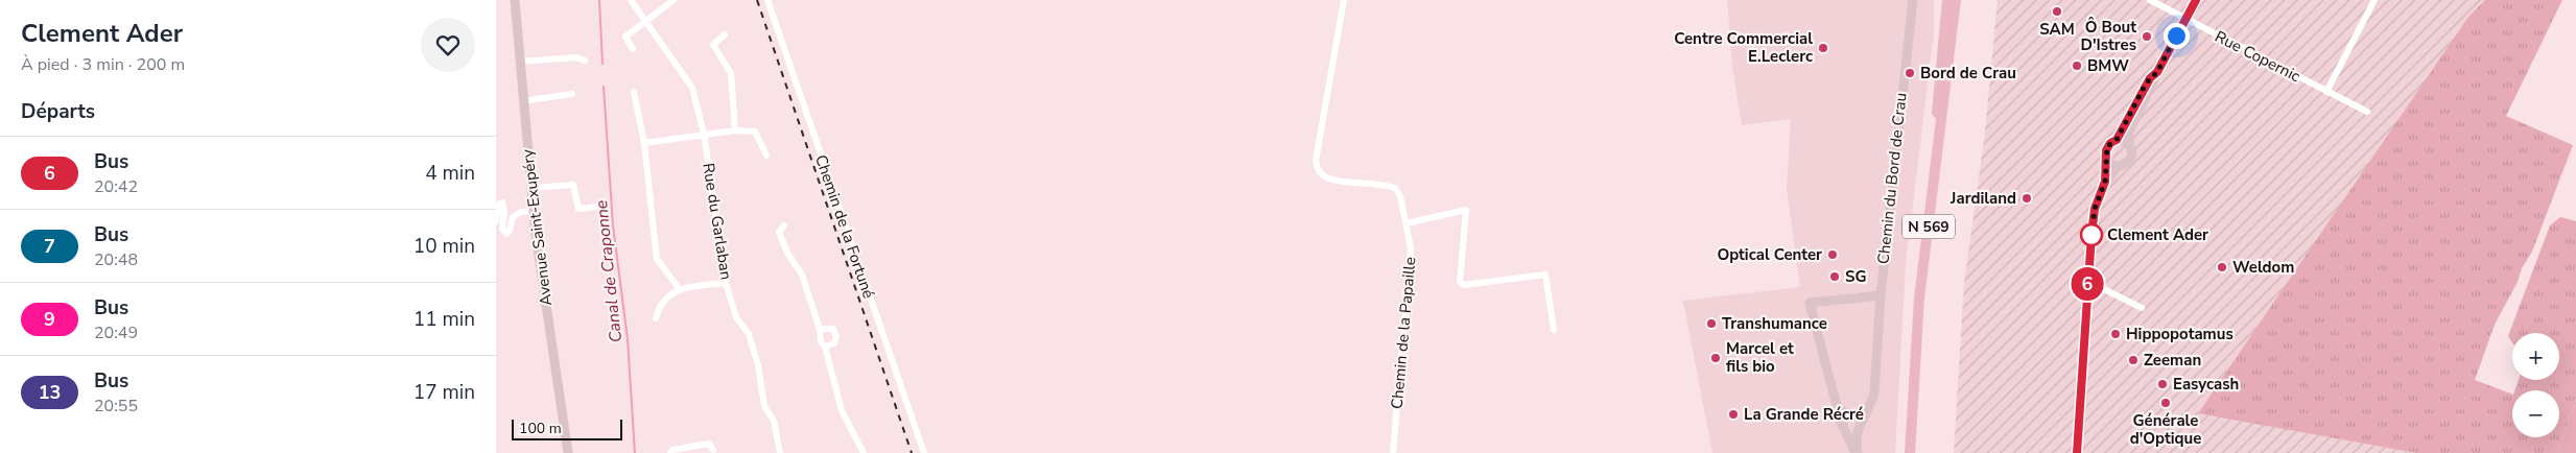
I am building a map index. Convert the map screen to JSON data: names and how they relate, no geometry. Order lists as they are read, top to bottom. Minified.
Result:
{"streets":{"main road":["N 569"],"street":["Rue Copernic","Chemin du Bord de Crau","Rue du Garlaban","Chemin de la Fortuné","Avenue Saint-Exupéry","Chemin de la Papaille"]},"water":["Canal de Craponne"],"places":["SAM","Ô Bout D'Istres","Centre Commercial E.Leclerc","BMW","Bord de Crau","Jardiland","Clement Ader","Optical Center","Weldom","SG","Transhumance","Hippopotamus","Marcel et fils bio","Zeeman","Easycash","Générale d'Optique","La Grande Récré"],"lines":["bus line 6"],"scale_bar":"100 m","page":{"heading":[["Clement Ader","À pied · 3 min · 200 m"],"Départs"],"on_map":"6","list":[{"mark":"6","name":"Bus","note":"20:42","value":"4 min"},{"mark":"7","name":"Bus","note":"20:48","value":"10 min"},{"mark":"9","name":"Bus","note":"20:49","value":"11 min"},{"mark":"13","name":"Bus","note":"20:55","value":"17 min"}],"map_buttons":["+","−"],"scale":"100 m"}}
